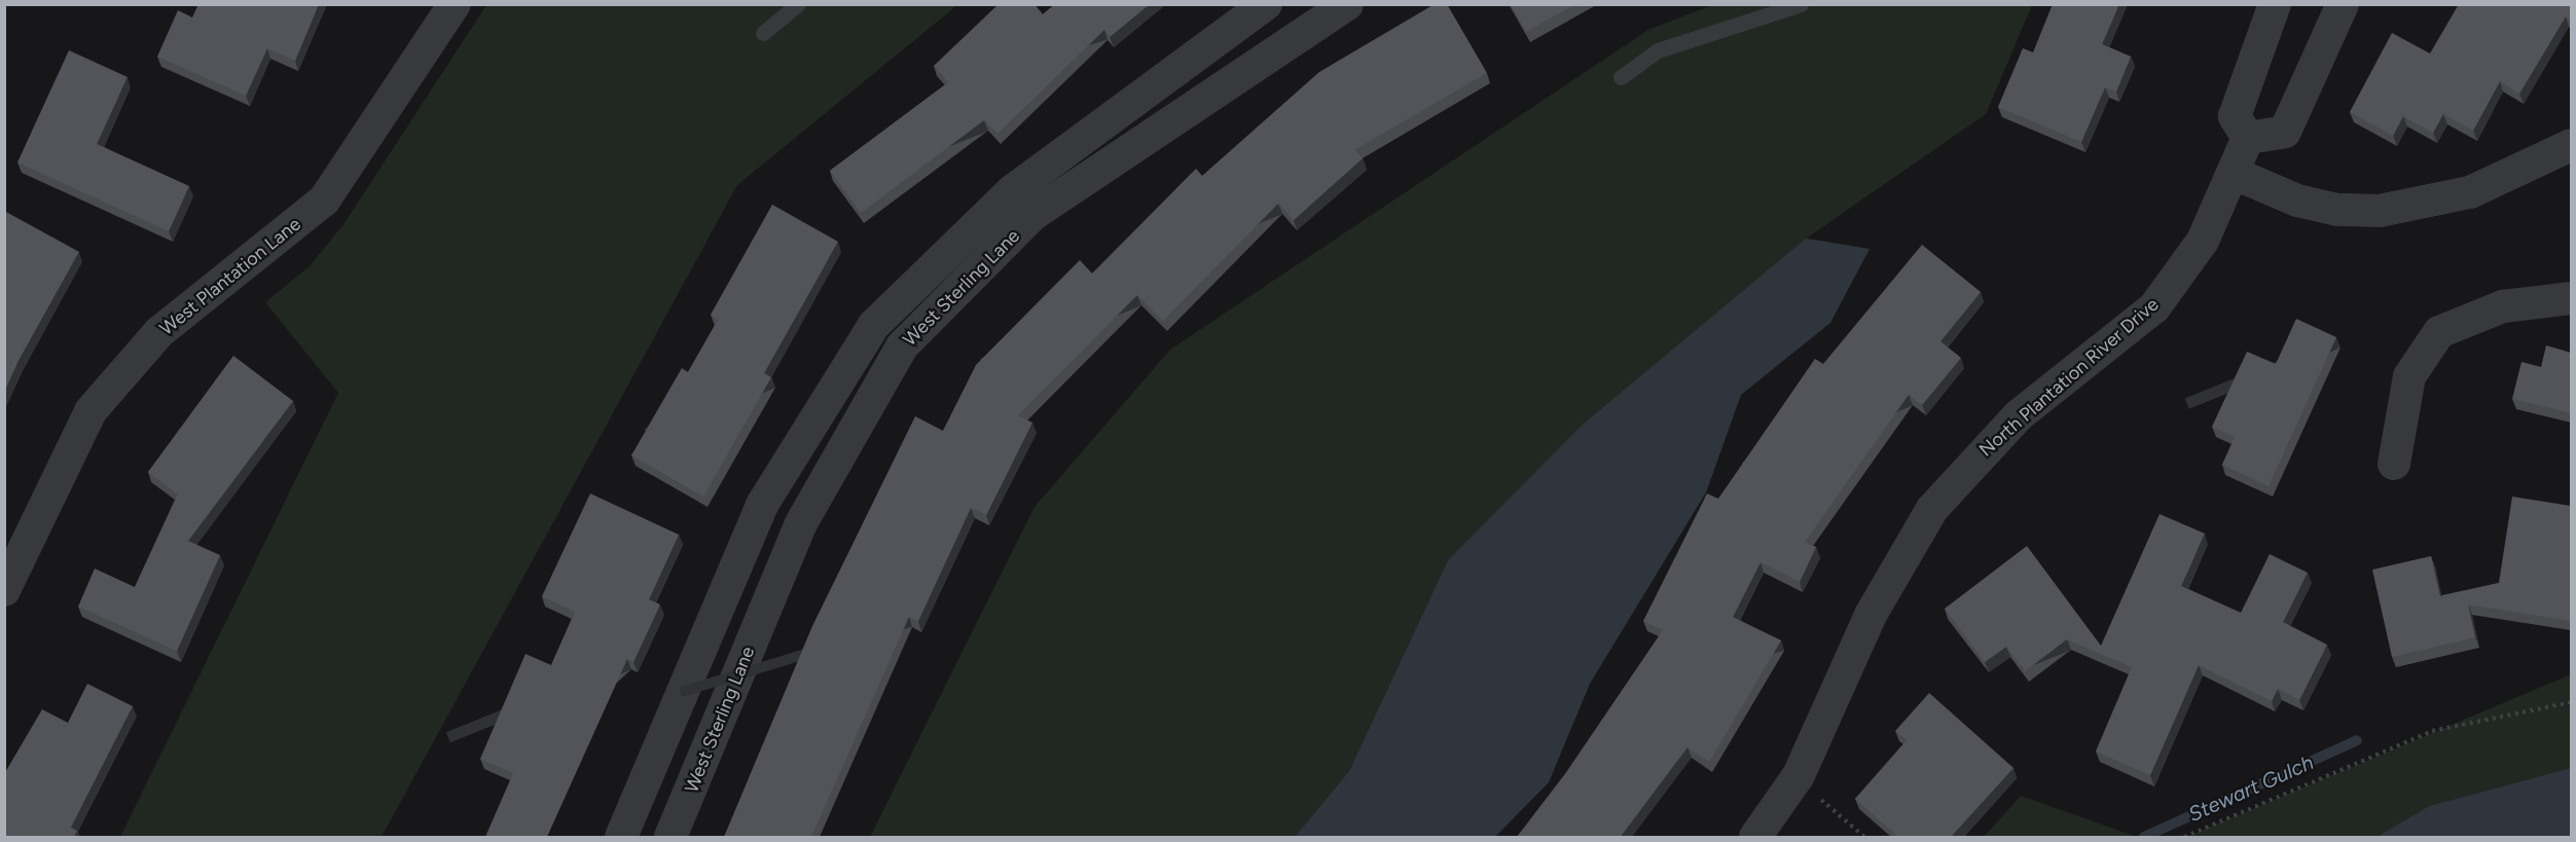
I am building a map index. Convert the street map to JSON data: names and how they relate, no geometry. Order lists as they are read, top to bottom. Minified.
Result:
{"streets":{"street":["West Plantation Lane","West Sterling Lane","North Plantation River Drive"]},"water":["Stewart Gulch"]}
